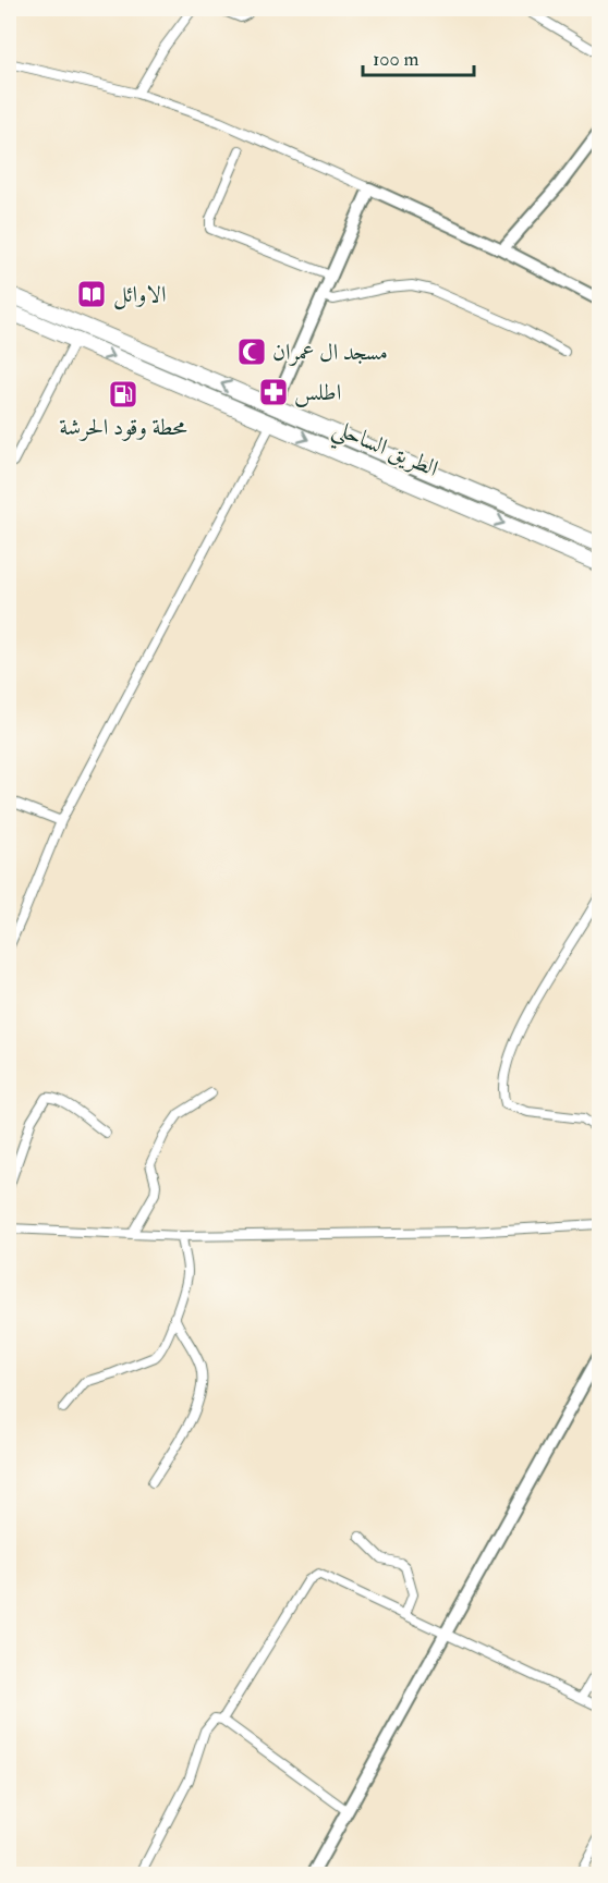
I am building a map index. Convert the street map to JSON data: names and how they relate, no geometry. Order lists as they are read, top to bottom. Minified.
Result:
{"streets":{"highway":["الطريق الساحلي"]},"places":{"library":["الاوائل"],"mosque":["مسجد ال عمران"],"pharmacy":["اطلس"],"fuel station":["محطة وقود الحرشة"]},"scale_bar":"100 m"}
